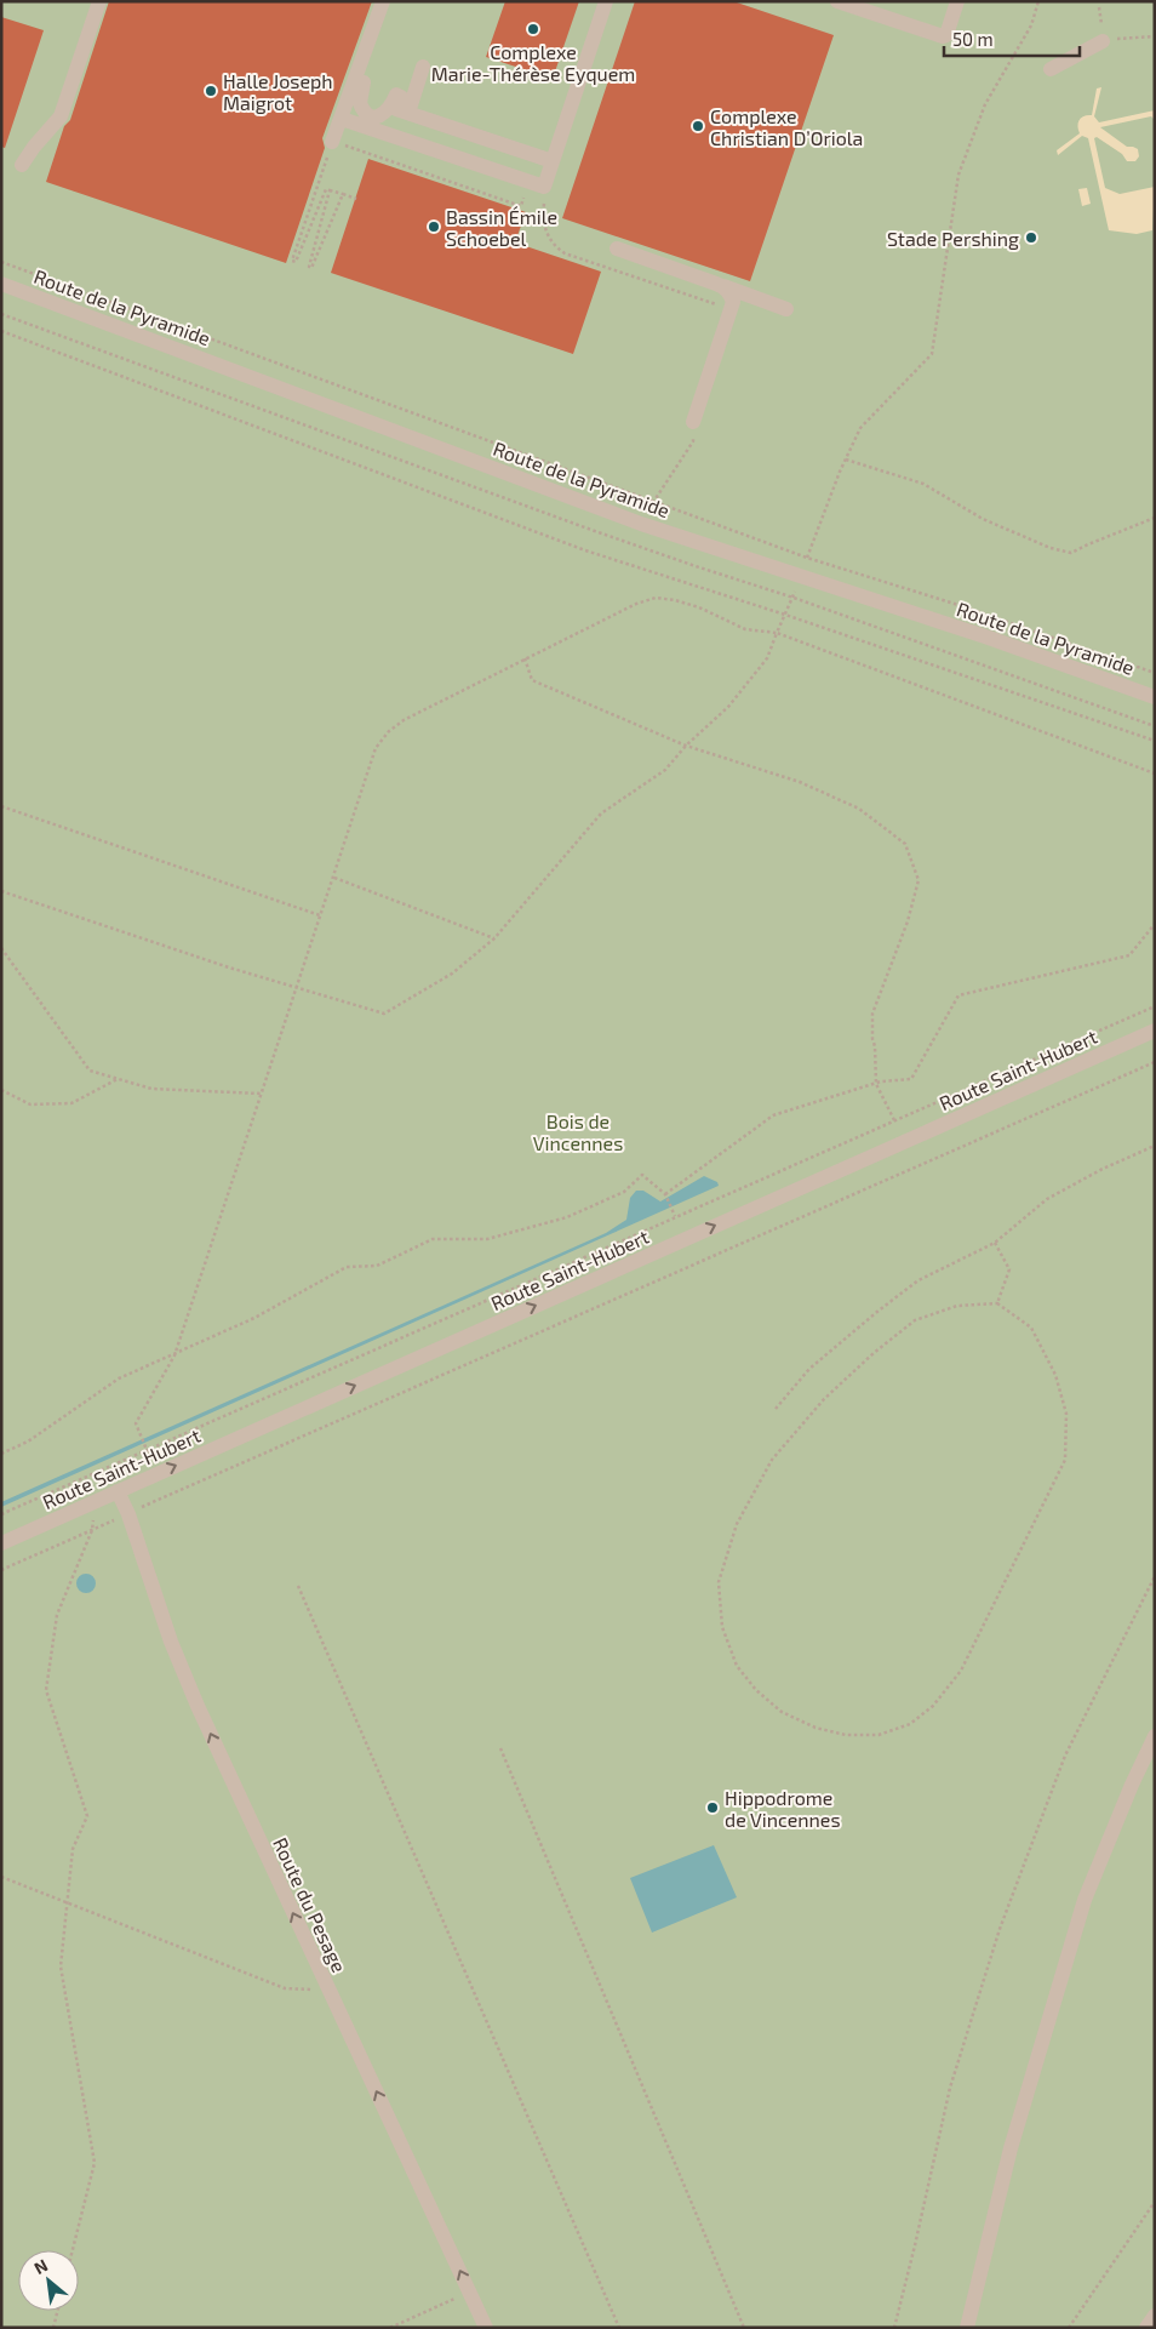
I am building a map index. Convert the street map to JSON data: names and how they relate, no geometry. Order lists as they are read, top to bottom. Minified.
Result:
{"streets":{"street":["Route de la Pyramide","Route Saint-Hubert","Route du Pesage"]},"crossings":[["Route Saint-Hubert","Route du Pesage"]],"one_way":["Route Saint-Hubert","Route du Pesage"],"parks":["Bois de Vincennes"],"places":["Complexe Marie-Thérèse Eyquem","Halle Joseph Maigrot","Complexe Christian D’Oriola","Bassin Émile Schoebel","Stade Pershing","Hippodrome de Vincennes"],"scale_bar":"50 m","north":"top left"}
